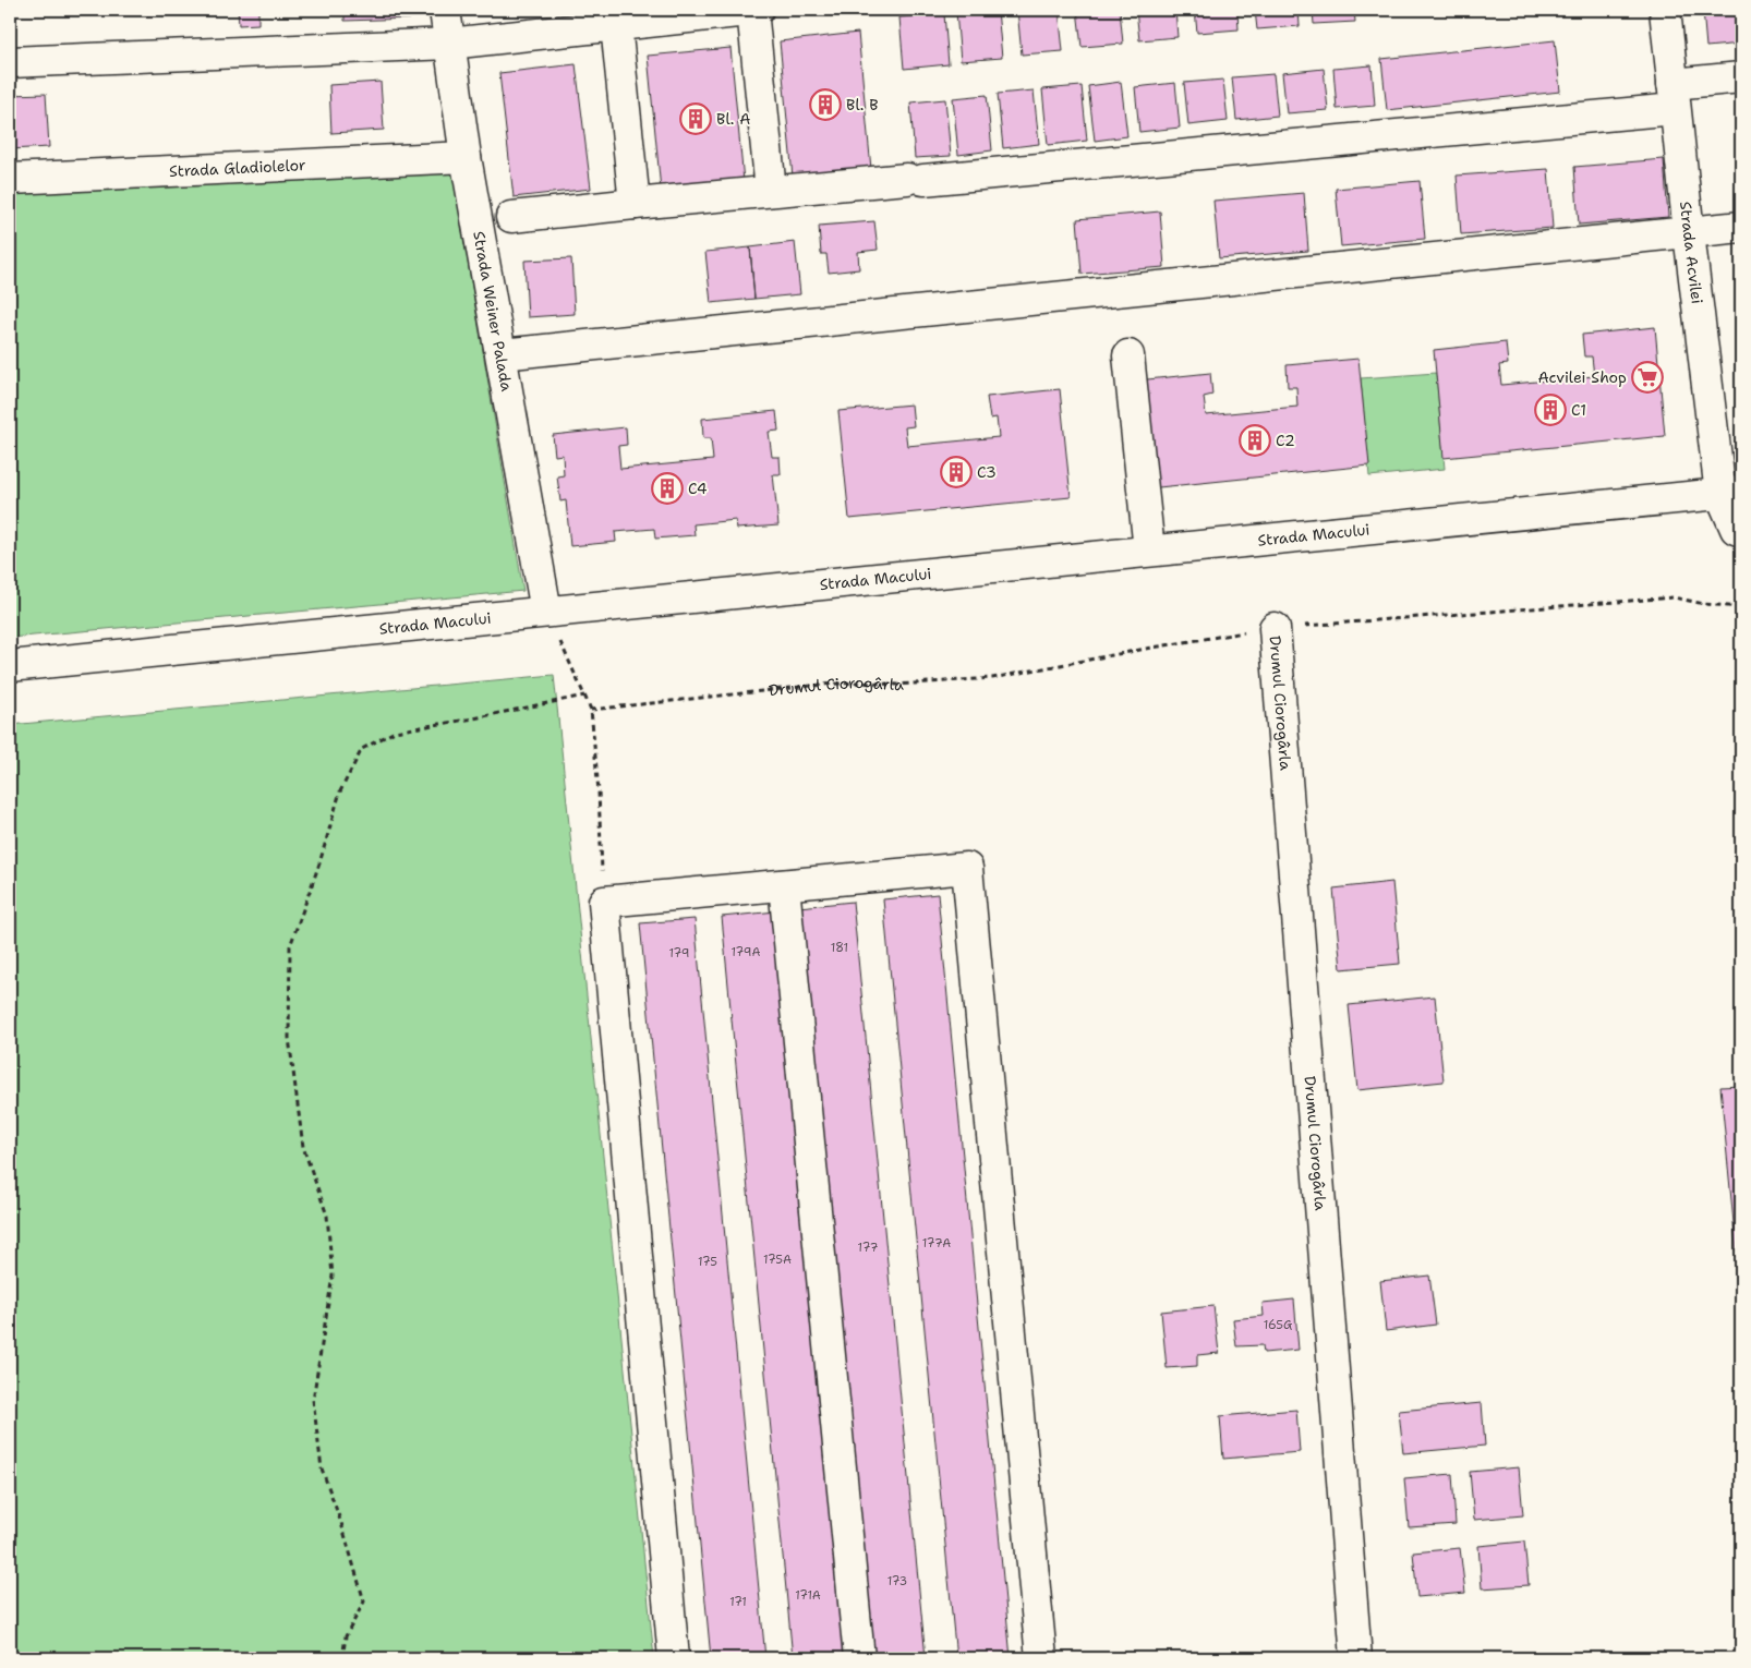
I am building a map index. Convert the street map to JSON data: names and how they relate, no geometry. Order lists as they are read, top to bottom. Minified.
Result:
{"streets":{"street":["Strada Gladiolelor","Strada Acvilei","Strada Weiner Palada","Strada Macului","Drumul Ciorogârla"]},"crossings":[["Strada Gladiolelor","Strada Weiner Palada"],["Strada Acvilei","Strada Macului"],["Strada Weiner Palada","Strada Macului"]],"places":{"building":["Bl. B","Bl. A","C1","C2","C3","C4"],"supermarket":["Acvilei Shop"]},"house_numbers":["181","179A","179","177A","177","175A","175","165G","173","171A","171"]}
